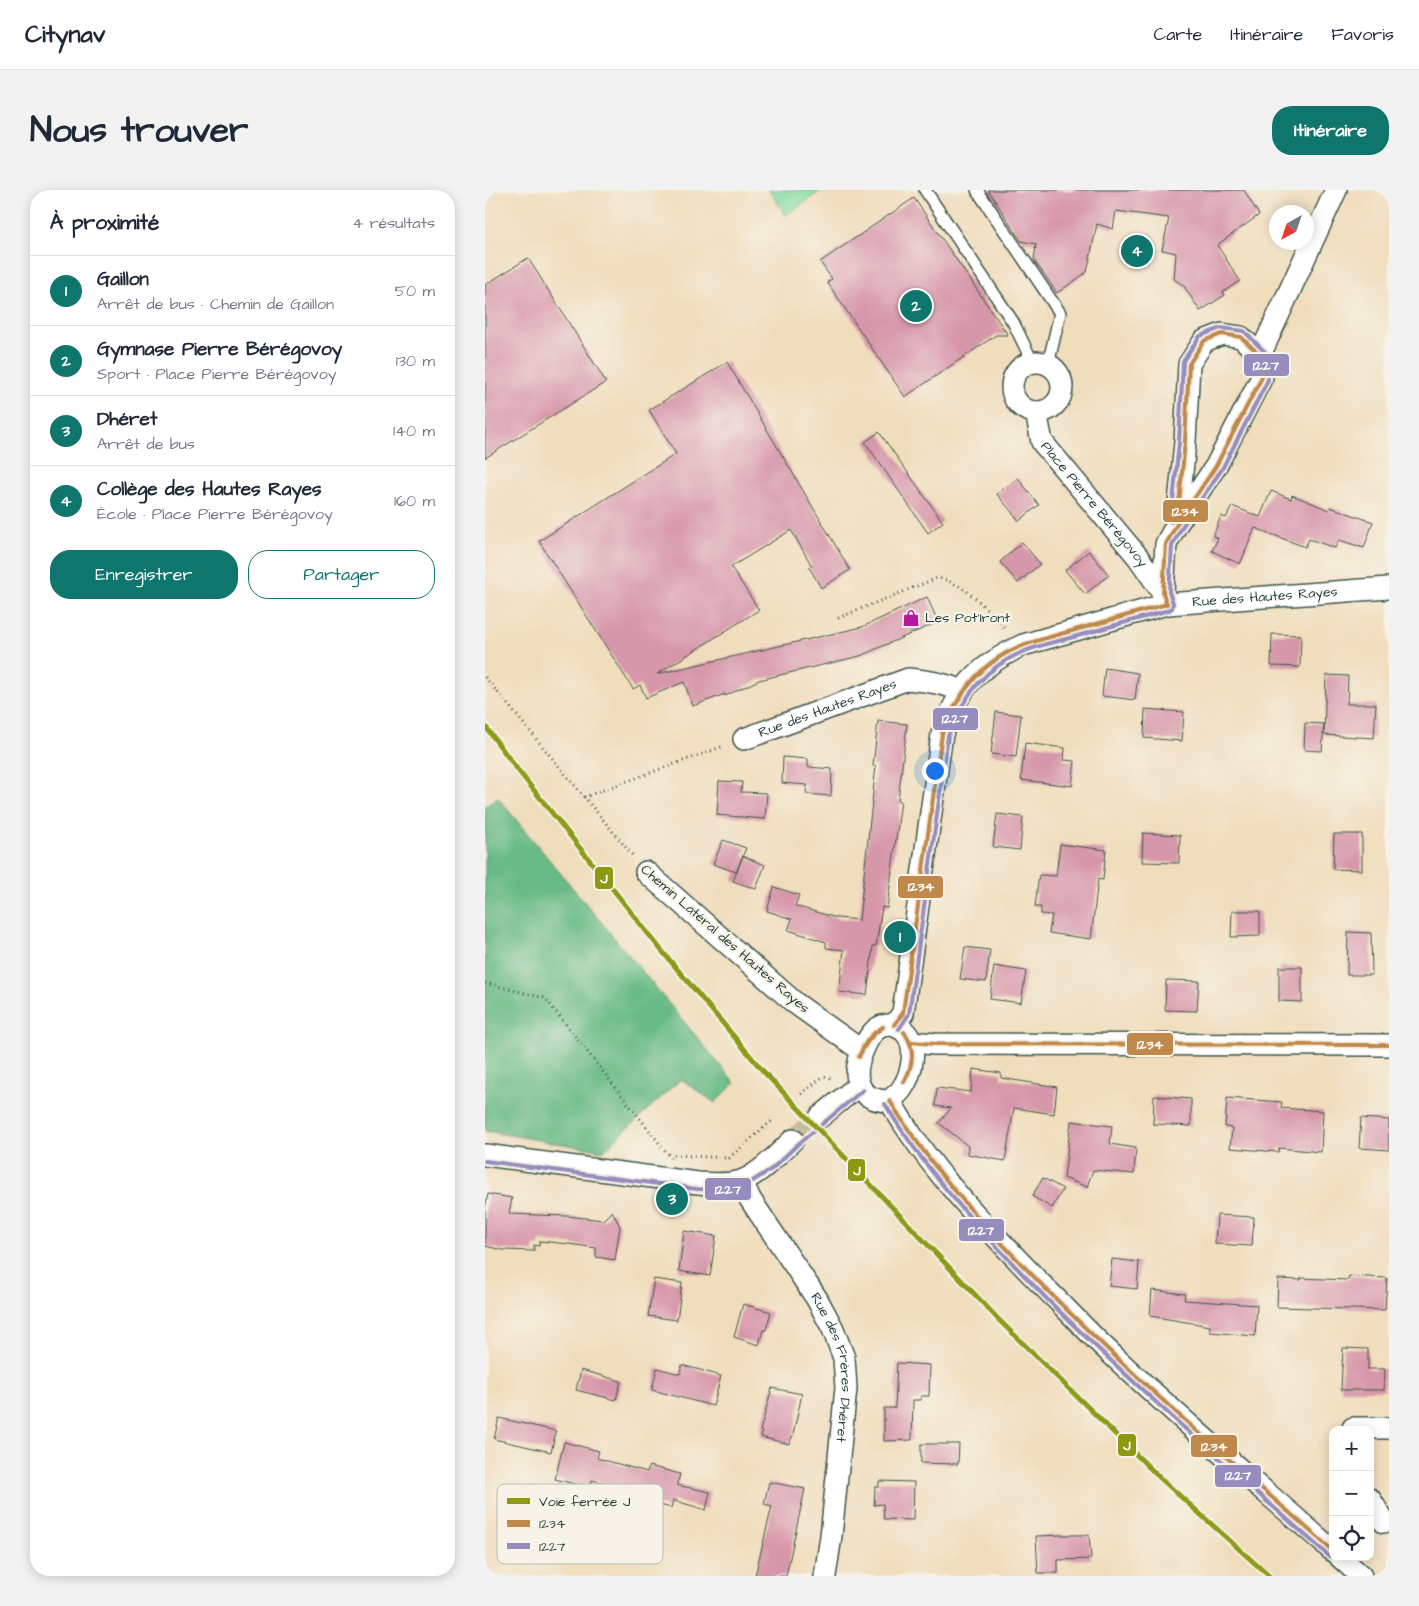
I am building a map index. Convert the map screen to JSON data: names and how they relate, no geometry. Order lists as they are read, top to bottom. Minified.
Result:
{"streets":{"street":["Place Pierre Bérégovoy","Rue des Hautes Rayes","Chemin Latéral des Hautes Rayes","Rue des Frères Dhéret"]},"crossings":[["Place Pierre Bérégovoy","Rue des Hautes Rayes"],["Rue des Hautes Rayes","Chemin Latéral des Hautes Rayes"]],"places":{"shop":["Les Pot’Iront"]},"lines":["transit line 1227","transit line 1234","rail line J"],"legend":["Voie ferrée J","1234","1227"],"north":"bottom left","page":{"header":"Citynav","nav":["Carte","Itinéraire","Favoris"],"title":"Nous trouver","buttons":["Itinéraire",["Enregistrer","Partager"]],"heading":["À proximité","4 résultats"],"pins":["4","2","1","3"],"list":[{"mark":"1","name":"Gaillon","note":"Arrêt de bus · Chemin de Gaillon","value":"50 m"},{"mark":"2","name":"Gymnase Pierre Bérégovoy","note":"Sport · Place Pierre Bérégovoy","value":"130 m"},{"mark":"3","name":"Dhéret","note":"Arrêt de bus","value":"140 m"},{"mark":"4","name":"Collège des Hautes Rayes","note":"École · Place Pierre Bérégovoy","value":"160 m"}],"map_buttons":["+","−"]}}
